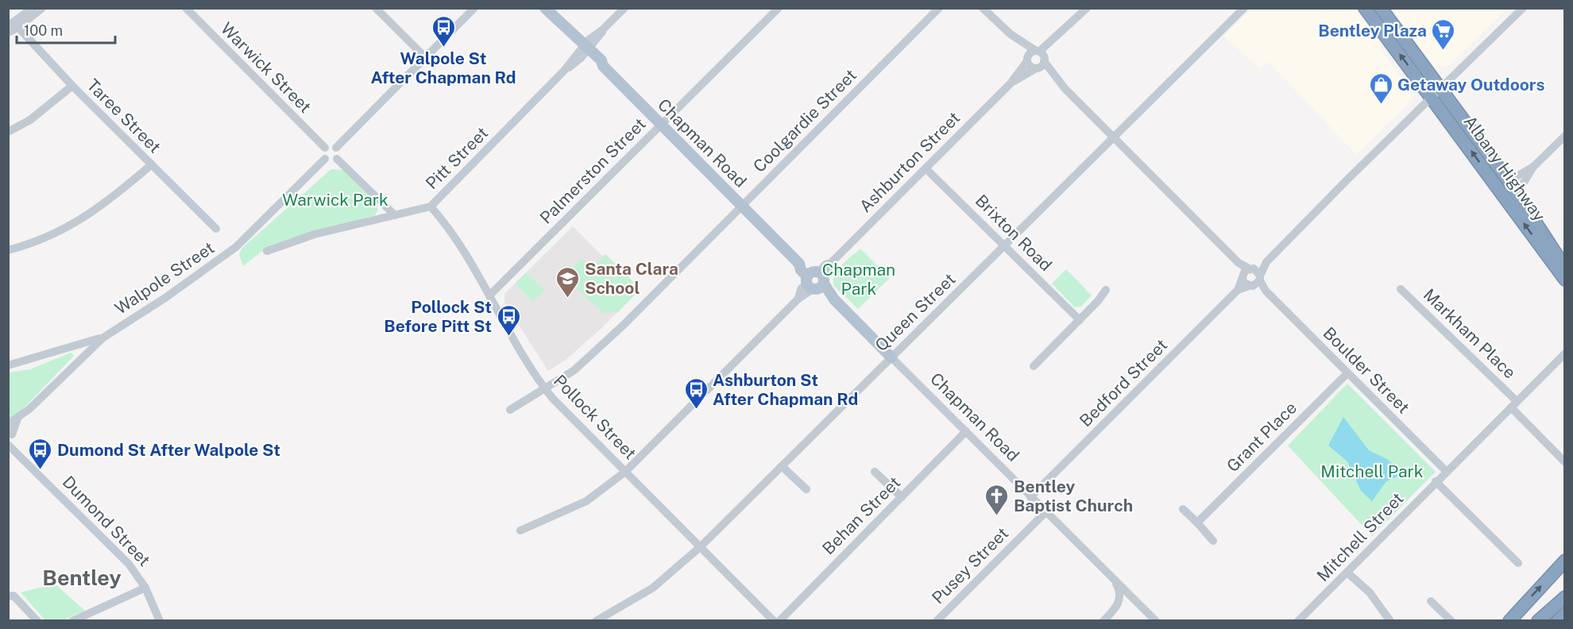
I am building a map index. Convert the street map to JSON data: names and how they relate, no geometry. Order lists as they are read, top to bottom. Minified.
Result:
{"streets":{"highway":["Albany Highway"],"main road":["Chapman Road"],"street":["Warwick Street","Taree Street","Coolgardie Street","Pitt Street","Ashburton Street","Palmerston Street","Brixton Road","Walpole Street","Queen Street","Markham Place","Boulder Street","Bedford Street","Pollock Street","Grant Place","Behan Street","Dumond Street","Mitchell Street","Pusey Street"]},"crossings":[["Warwick Street","Walpole Street"],["Coolgardie Street","Chapman Road"],["Coolgardie Street","Pollock Street"],["Chapman Road","Pitt Street"],["Chapman Road","Ashburton Street"],["Chapman Road","Palmerston Street"],["Chapman Road","Queen Street"],["Chapman Road","Bedford Street"],["Chapman Road","Behan Street"],["Chapman Road","Pusey Street"],["Pitt Street","Pollock Street"],["Ashburton Street","Brixton Road"],["Ashburton Street","Pollock Street"],["Palmerston Street","Pollock Street"],["Brixton Road","Queen Street"],["Walpole Street","Dumond Street"],["Queen Street","Boulder Street"],["Queen Street","Pollock Street"],["Markham Place","Mitchell Street"],["Boulder Street","Bedford Street"],["Boulder Street","Grant Place"],["Boulder Street","Mitchell Street"]],"districts":["Bentley"],"parks":["Warwick Park","Chapman Park","Mitchell Park"],"places":{"bus stop":["Walpole St After Chapman Rd","Pollock St Before Pitt St","Ashburton St After Chapman Rd","Dumond St After Walpole St"],"supermarket":["Bentley Plaza"],"shop":["Getaway Outdoors"],"school or university":["Santa Clara School"],"church":["Bentley Baptist Church"]},"scale_bar":"100 m"}
